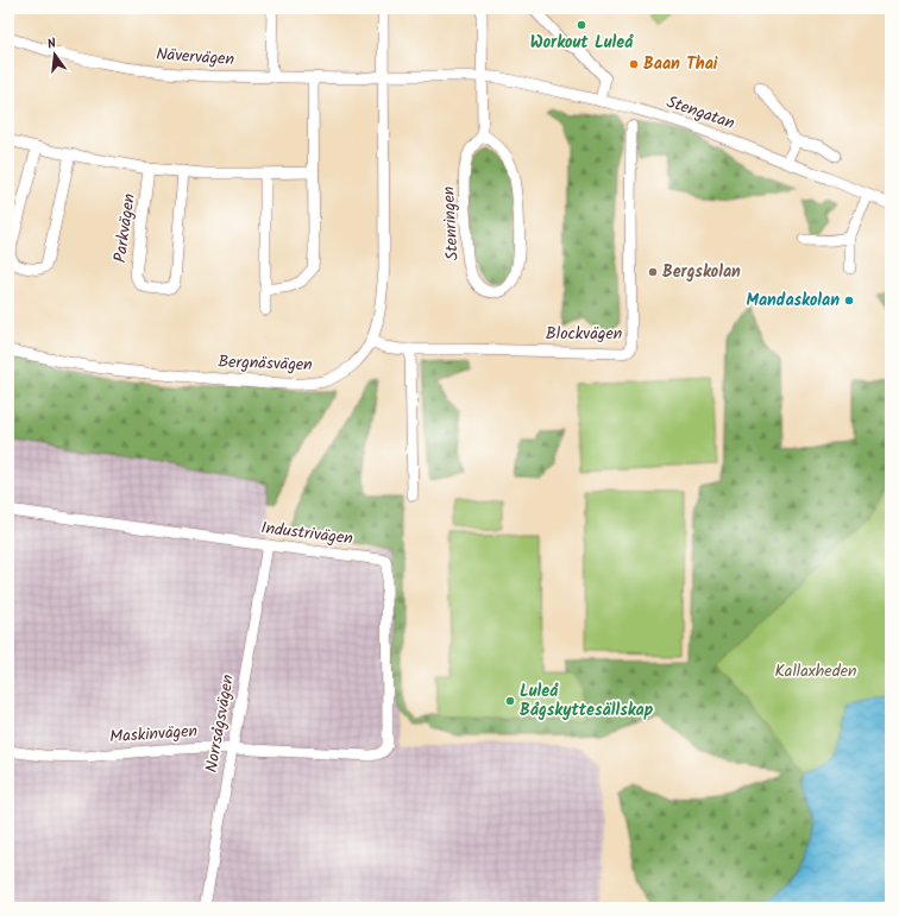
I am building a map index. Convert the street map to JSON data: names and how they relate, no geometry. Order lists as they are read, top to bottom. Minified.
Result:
{"streets":{"street":["Nävervägen","Stengatan","Stenringen","Parkvägen","Blockvägen","Bergnäsvägen","Industrivägen","Norrsågsvägen","Maskinvägen"]},"crossings":[["Nävervägen","Stengatan"],["Nävervägen","Bergnäsvägen"],["Stengatan","Bergnäsvägen"],["Blockvägen","Bergnäsvägen"],["Industrivägen","Norrsågsvägen"],["Industrivägen","Maskinvägen"],["Norrsågsvägen","Maskinvägen"]],"parks":["Kallaxheden"],"places":["Workout Luleå","Baan Thai","Bergskolan","Mandaskolan","Luleå Bågskyttesällskap"],"north":"top"}
